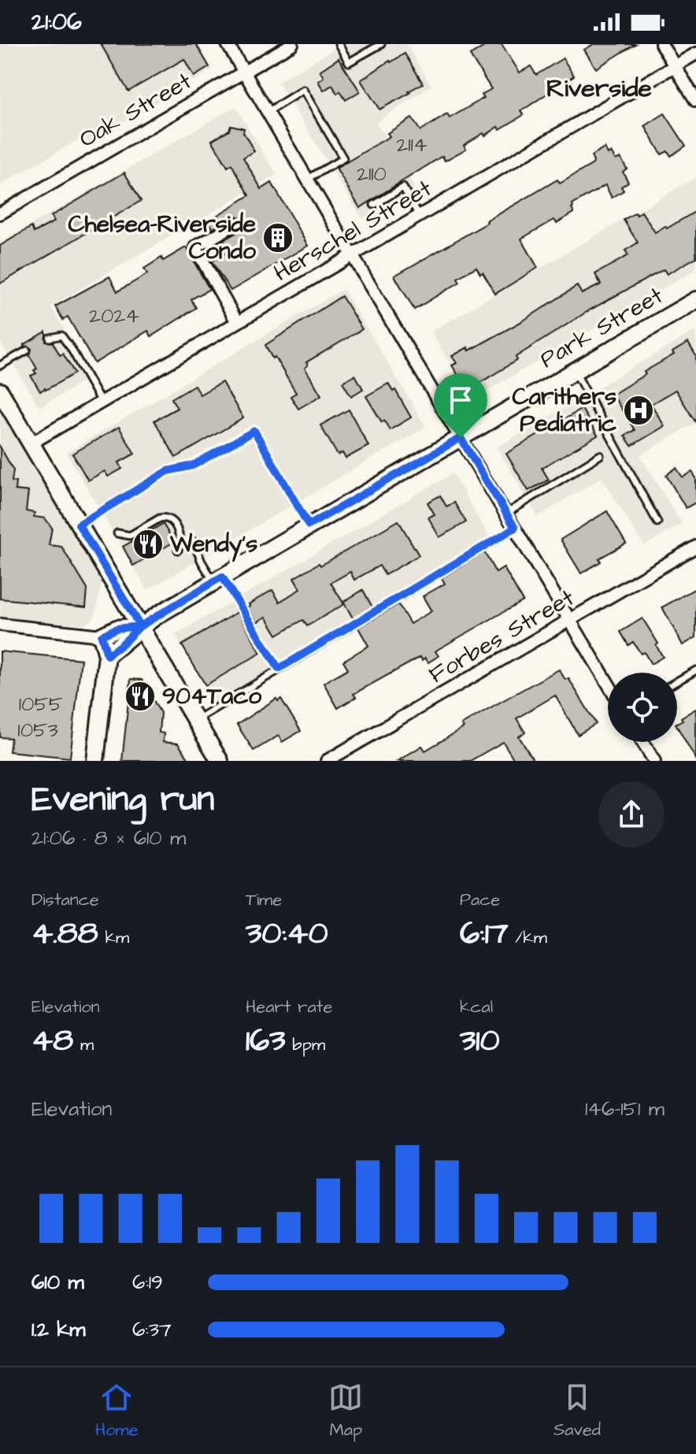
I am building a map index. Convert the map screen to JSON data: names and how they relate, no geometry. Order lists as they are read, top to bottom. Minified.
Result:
{"streets":{"street":["Oak Street","Herschel Street","Park Street","Forbes Street"]},"districts":["Riverside"],"places":{"building":["Chelsea-Riverside Condo"],"hospital":["Carithers Pediatric"],"restaurant":["Wendy's","904Taco"]},"house_numbers":["2114","2110","2024","1055","1053"],"page":{"status":"21:06","heading":["Evening run","21:06 · 8 × 610 m"],"stats":[["Distance","4.88 km"],["Time","30:40"],["Pace","6:17 /km"],["Elevation","48 m"],["Heart rate","163 bpm"],["kcal","310"]],"chart":["Elevation","146–151 m"],"list":[{"name":"610 m","note":"6:19"},{"name":"1.2 km","note":"6:37"}],"tabs":["Home","Map","Saved"]}}
